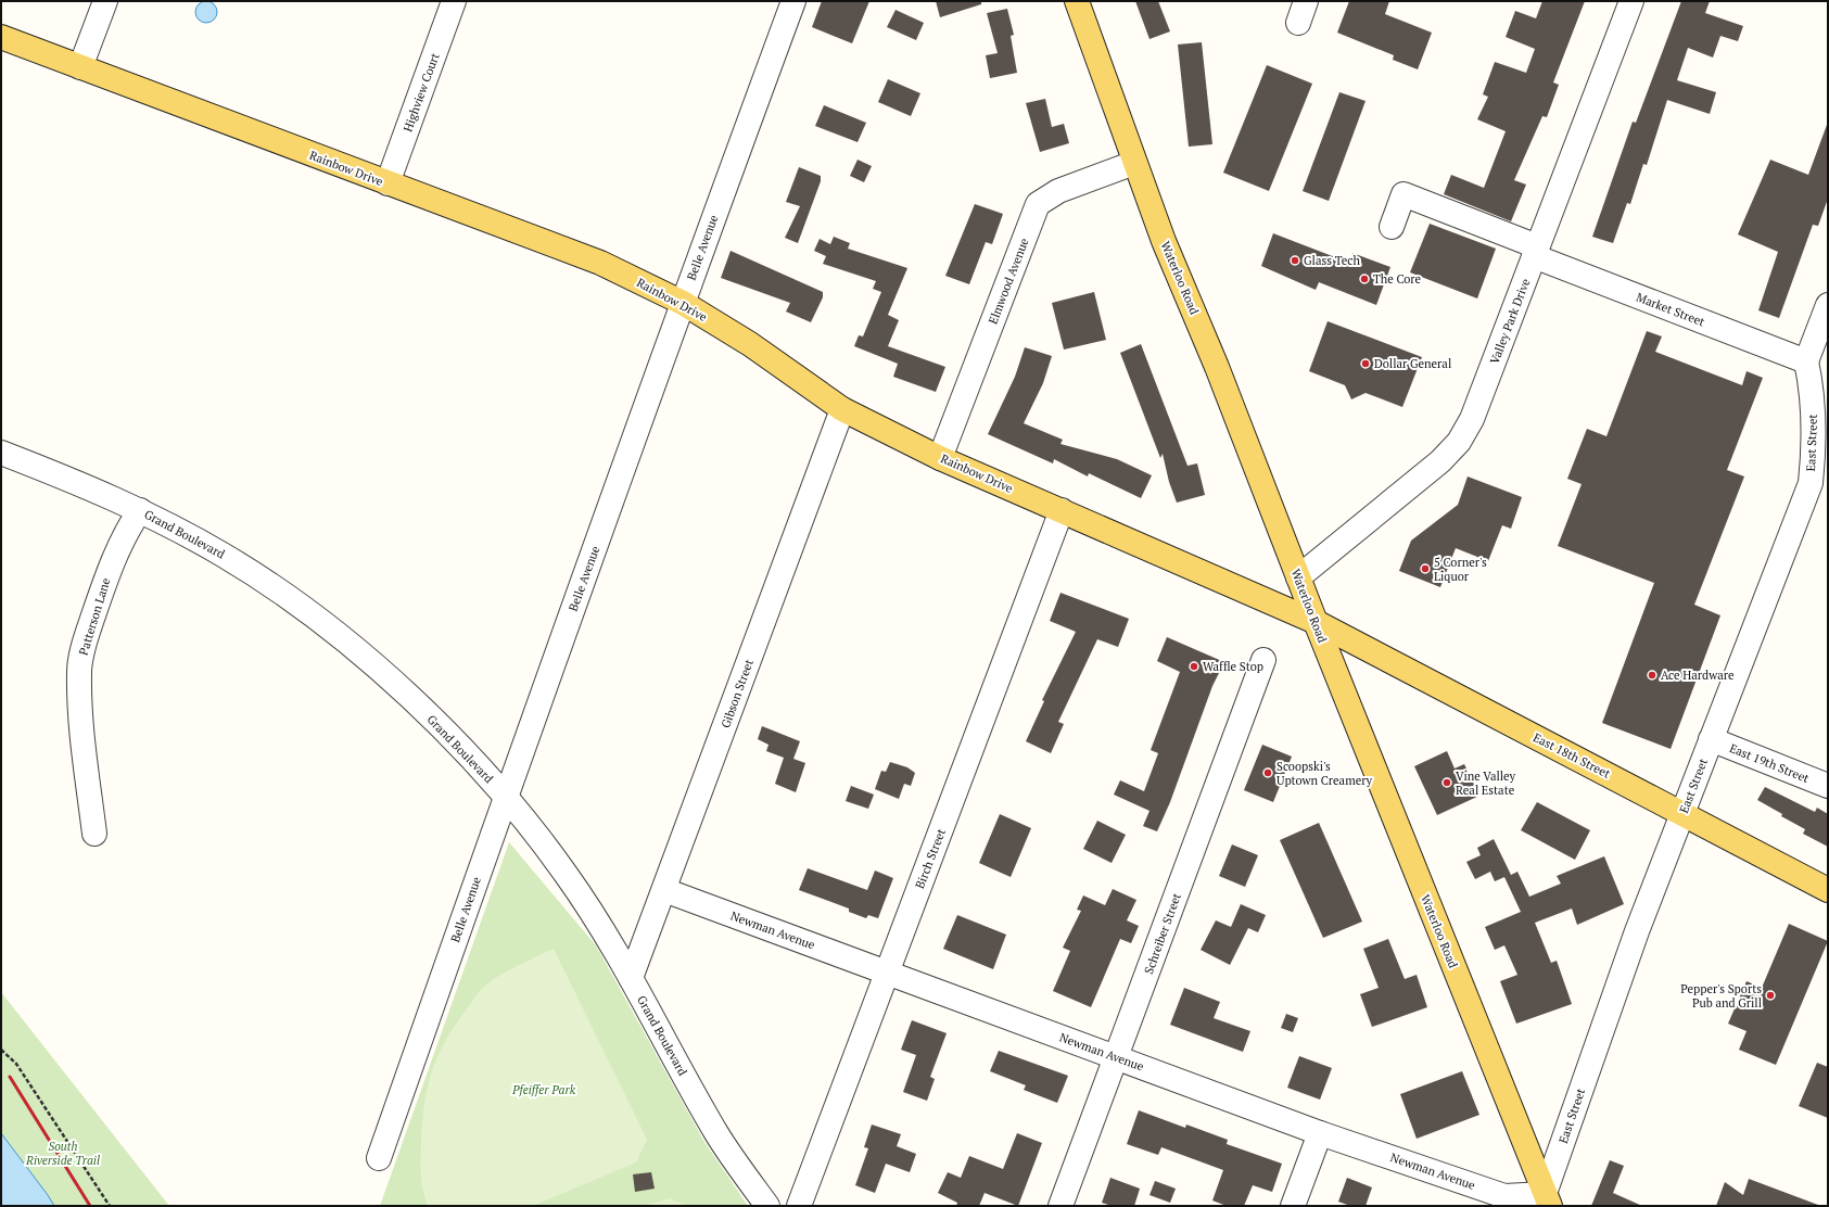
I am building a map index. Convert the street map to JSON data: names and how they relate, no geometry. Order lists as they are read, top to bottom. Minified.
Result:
{"streets":{"main road":["Rainbow Drive","Waterloo Road","East 18th Street"],"street":["Highview Court","Belle Avenue","Elmwood Avenue","Market Street","Valley Park Drive","East Street","Grand Boulevard","Patterson Lane","Gibson Street","East 19th Street","Birch Street","Newman Avenue","Schreiber Street"]},"crossings":[["Highview Court","Rainbow Drive"],["Rainbow Drive","Belle Avenue"],["Rainbow Drive","Waterloo Road"],["Rainbow Drive","Elmwood Avenue"],["Rainbow Drive","Gibson Street"],["Rainbow Drive","East 18th Street"],["Rainbow Drive","Birch Street"],["Belle Avenue","Grand Boulevard"],["Waterloo Road","Elmwood Avenue"],["Waterloo Road","Valley Park Drive"],["Waterloo Road","East Street"],["Waterloo Road","East 18th Street"],["Waterloo Road","Newman Avenue"],["Market Street","Valley Park Drive"],["Market Street","East Street"],["East Street","East 18th Street"],["East Street","East 19th Street"],["East Street","Newman Avenue"],["Grand Boulevard","Patterson Lane"],["Grand Boulevard","Gibson Street"],["Gibson Street","Newman Avenue"],["Birch Street","Newman Avenue"],["Newman Avenue","Schreiber Street"]],"parks":["Pfeiffer Park","South Riverside Trail"],"places":["Glass Tech","The Core","Dollar General","5 Corner's Liquor","Waffle Stop","Ace Hardware","Scoopski's Uptown Creamery","Vine Valley Real Estate","Pepper's Sports Pub and Grill"]}
